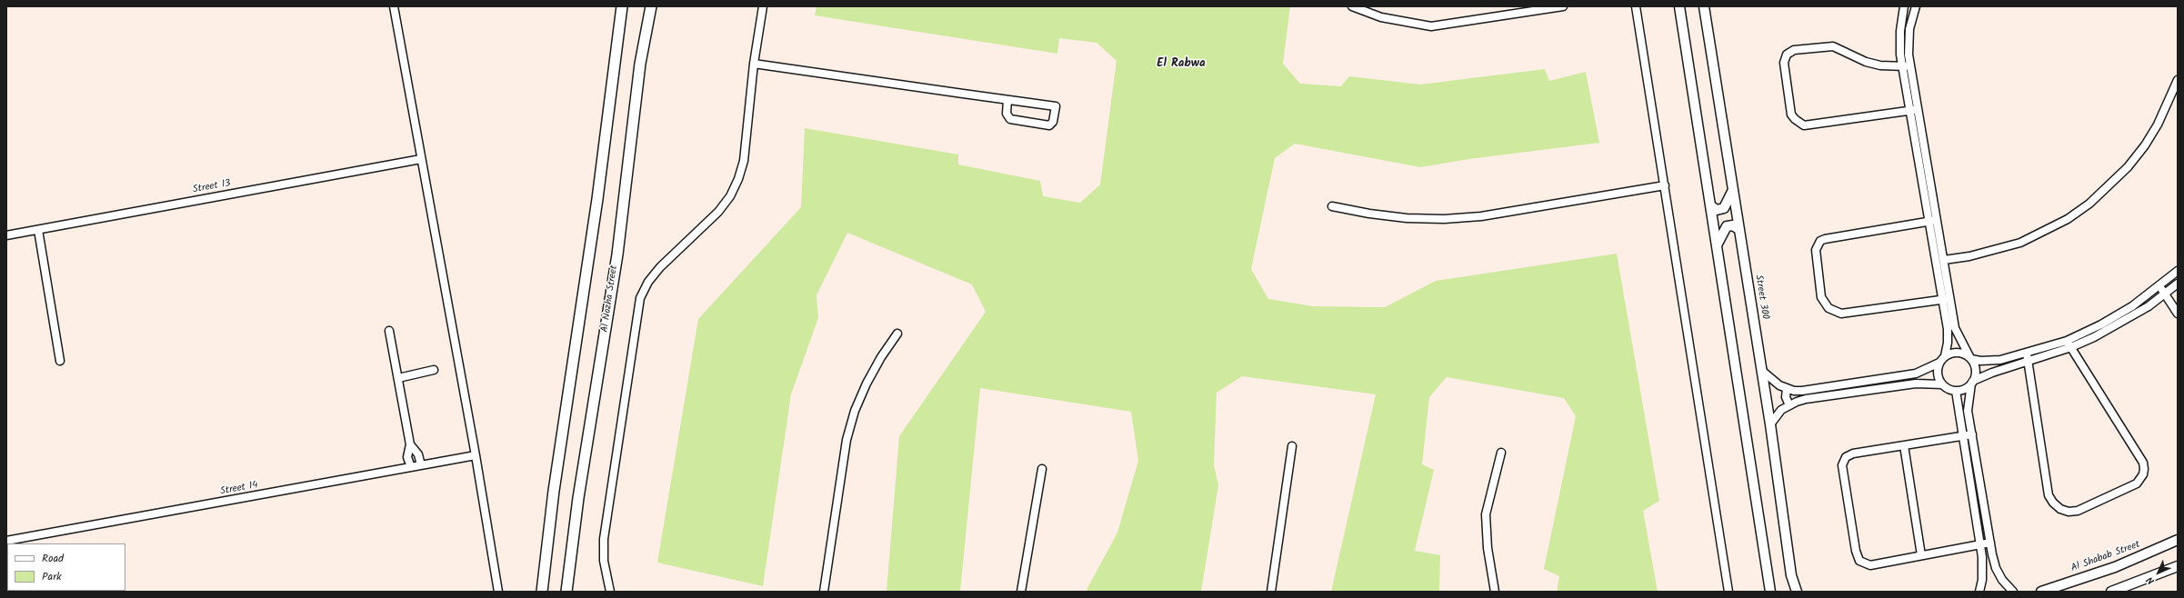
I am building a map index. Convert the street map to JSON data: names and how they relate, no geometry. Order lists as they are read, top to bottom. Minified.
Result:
{"streets":{"main road":["Al Nozha Street"],"street":["Street 13","Street 300","Street 14","Al Shabab Street"]},"districts":["El Rabwa"],"legend":["Road","Park"],"north":"bottom left"}
